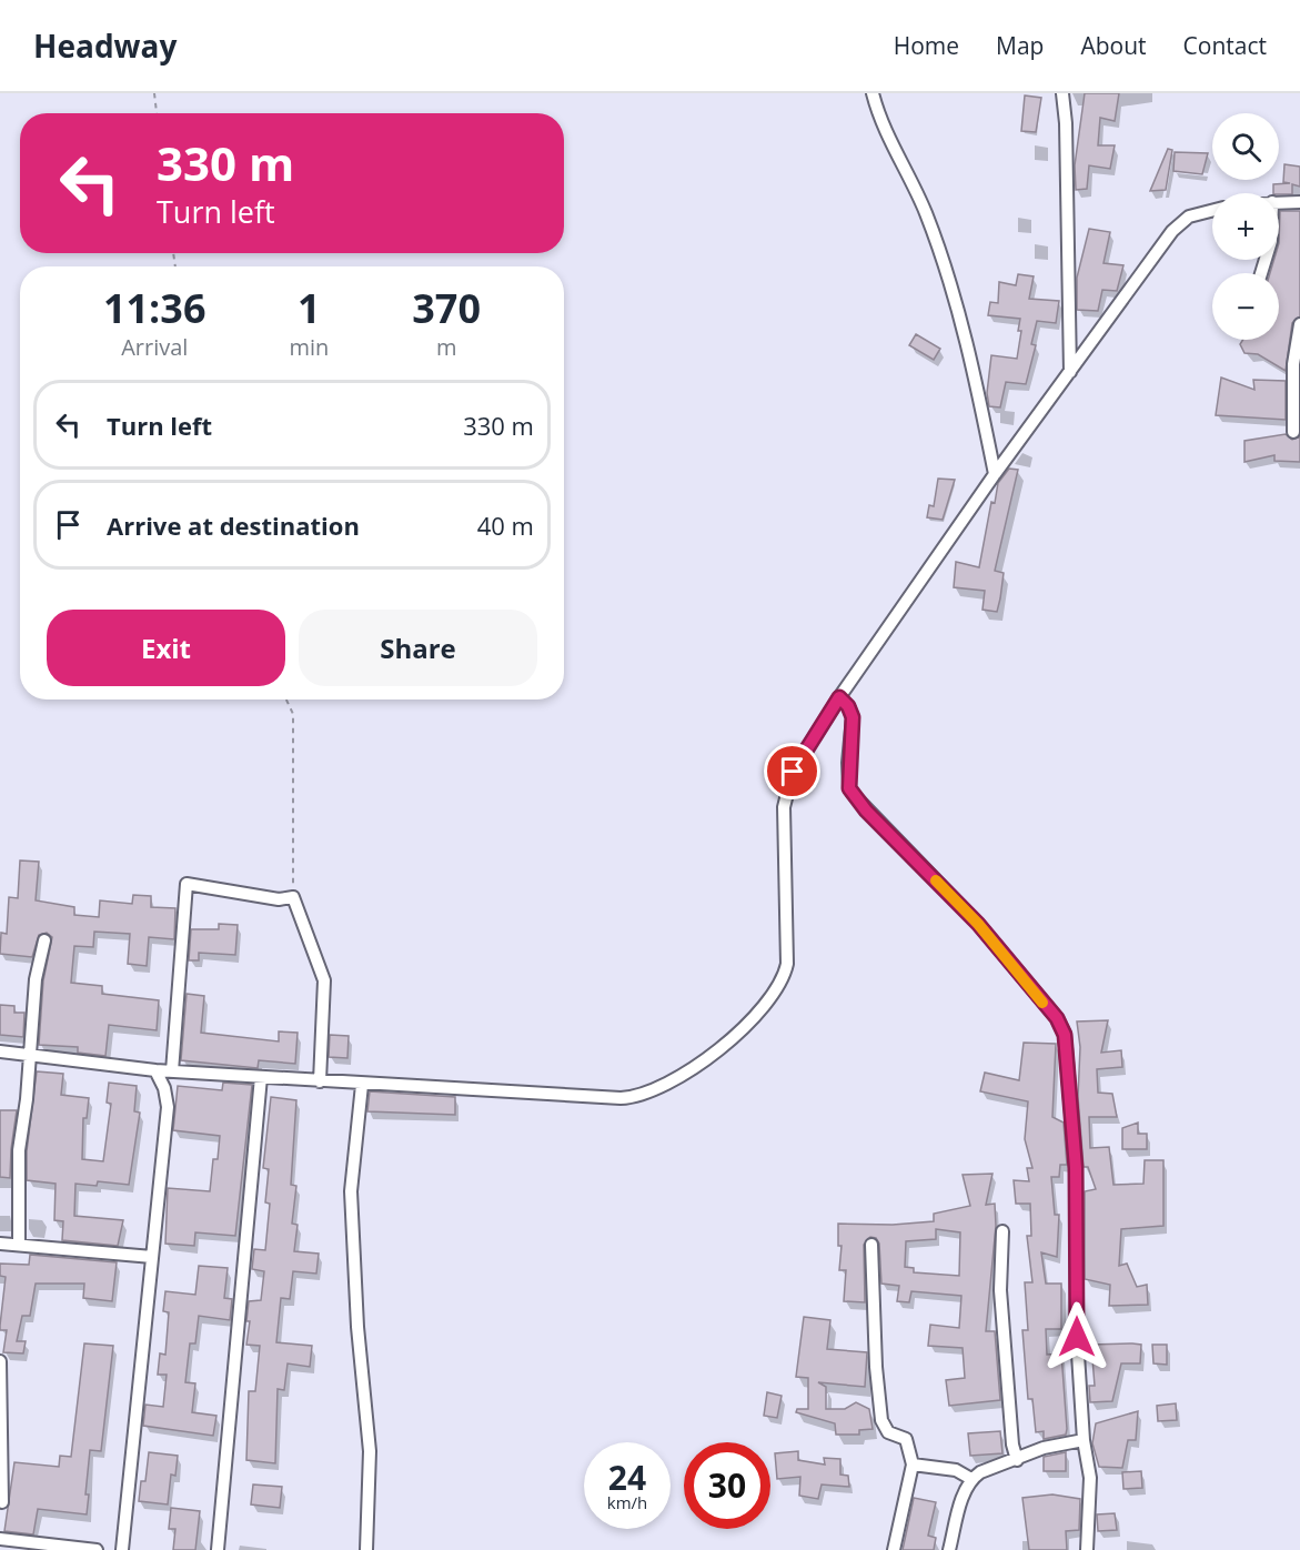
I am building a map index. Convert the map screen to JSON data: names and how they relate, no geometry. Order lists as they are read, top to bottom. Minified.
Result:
{"page":{"header":"Headway","nav":["Home","Map","About","Contact"],"map_buttons":["+","−"],"turn":["330 m","Turn left"],"eta":["11:36","Arrival","1","min","370","m"],"list":[{"name":"Turn left","value":"330 m"},{"name":"Arrive at destination","value":"40 m"}],"buttons":["Exit","Share"],"speed":"24 km/h","limit":"30"}}
